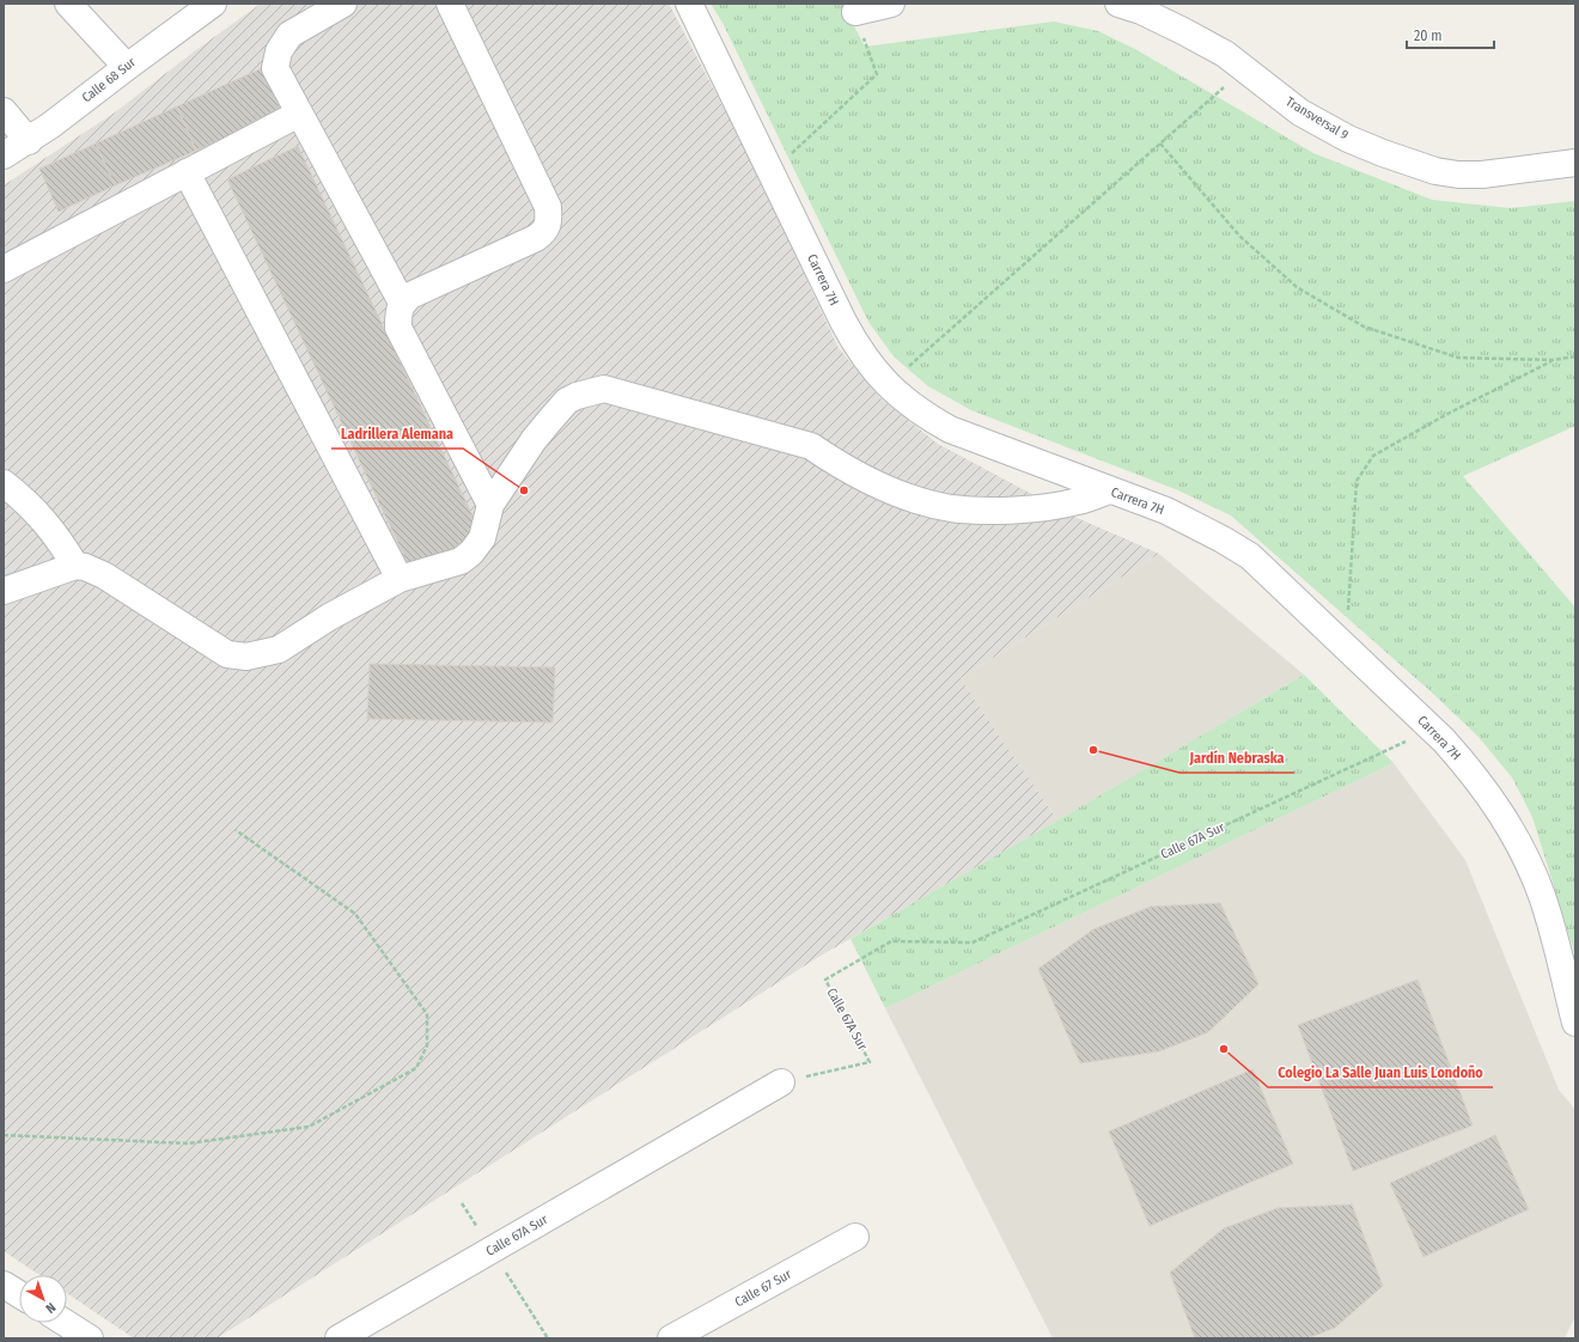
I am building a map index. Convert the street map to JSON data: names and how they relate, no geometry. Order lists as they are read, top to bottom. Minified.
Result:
{"streets":{"street":["Calle 68 Sur","Transversal 9","Carrera 7H","Calle 67A Sur","Calle 67 Sur"]},"crossings":[["Carrera 7H","Calle 67A Sur"]],"places":["Ladrillera Alemana","Jardín Nebraska","Colegio La Salle Juan Luis Londoño"],"scale_bar":"20 m","north":"bottom right"}
